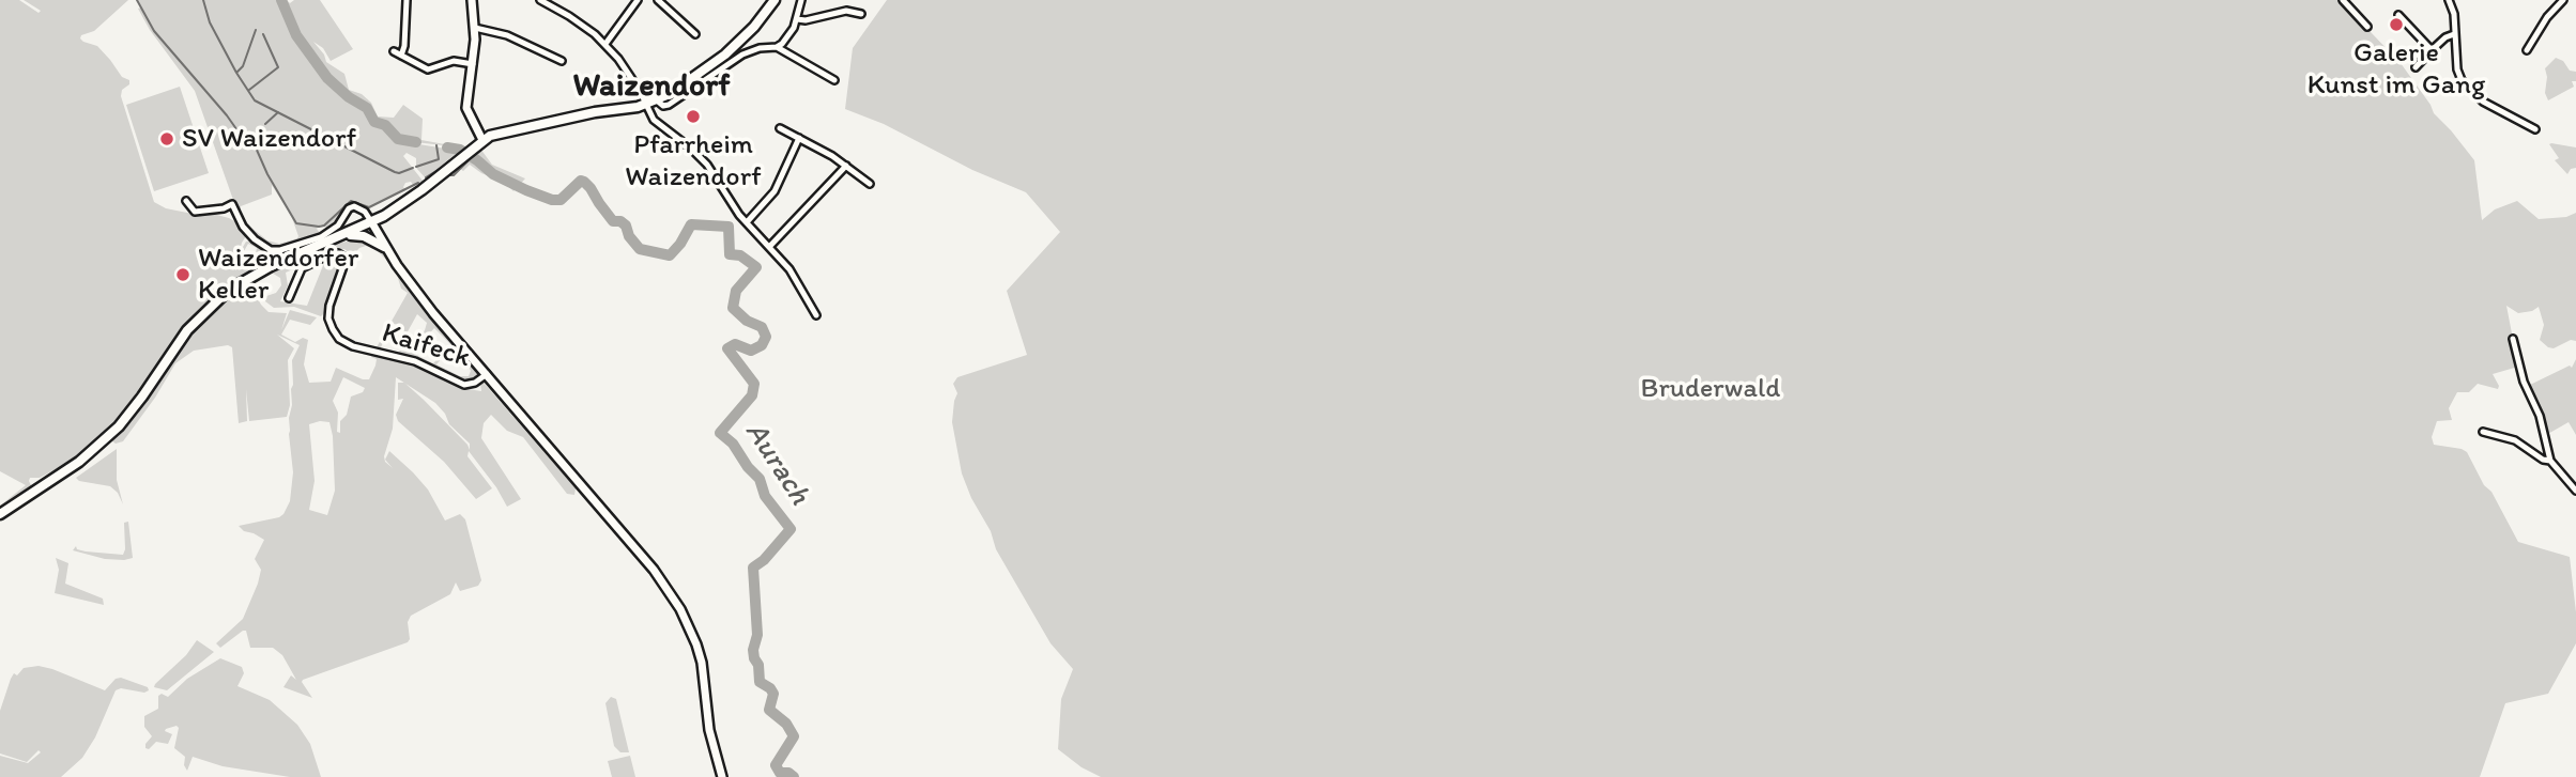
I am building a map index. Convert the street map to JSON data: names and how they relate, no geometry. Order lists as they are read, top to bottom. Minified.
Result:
{"streets":{"street":["Kaifeck"]},"districts":["Waizendorf"],"water":["Aurach"],"parks":["Bruderwald"],"places":["Galerie Kunst im Gang","Pfarrheim Waizendorf","SV Waizendorf","Waizendorfer Keller"]}
